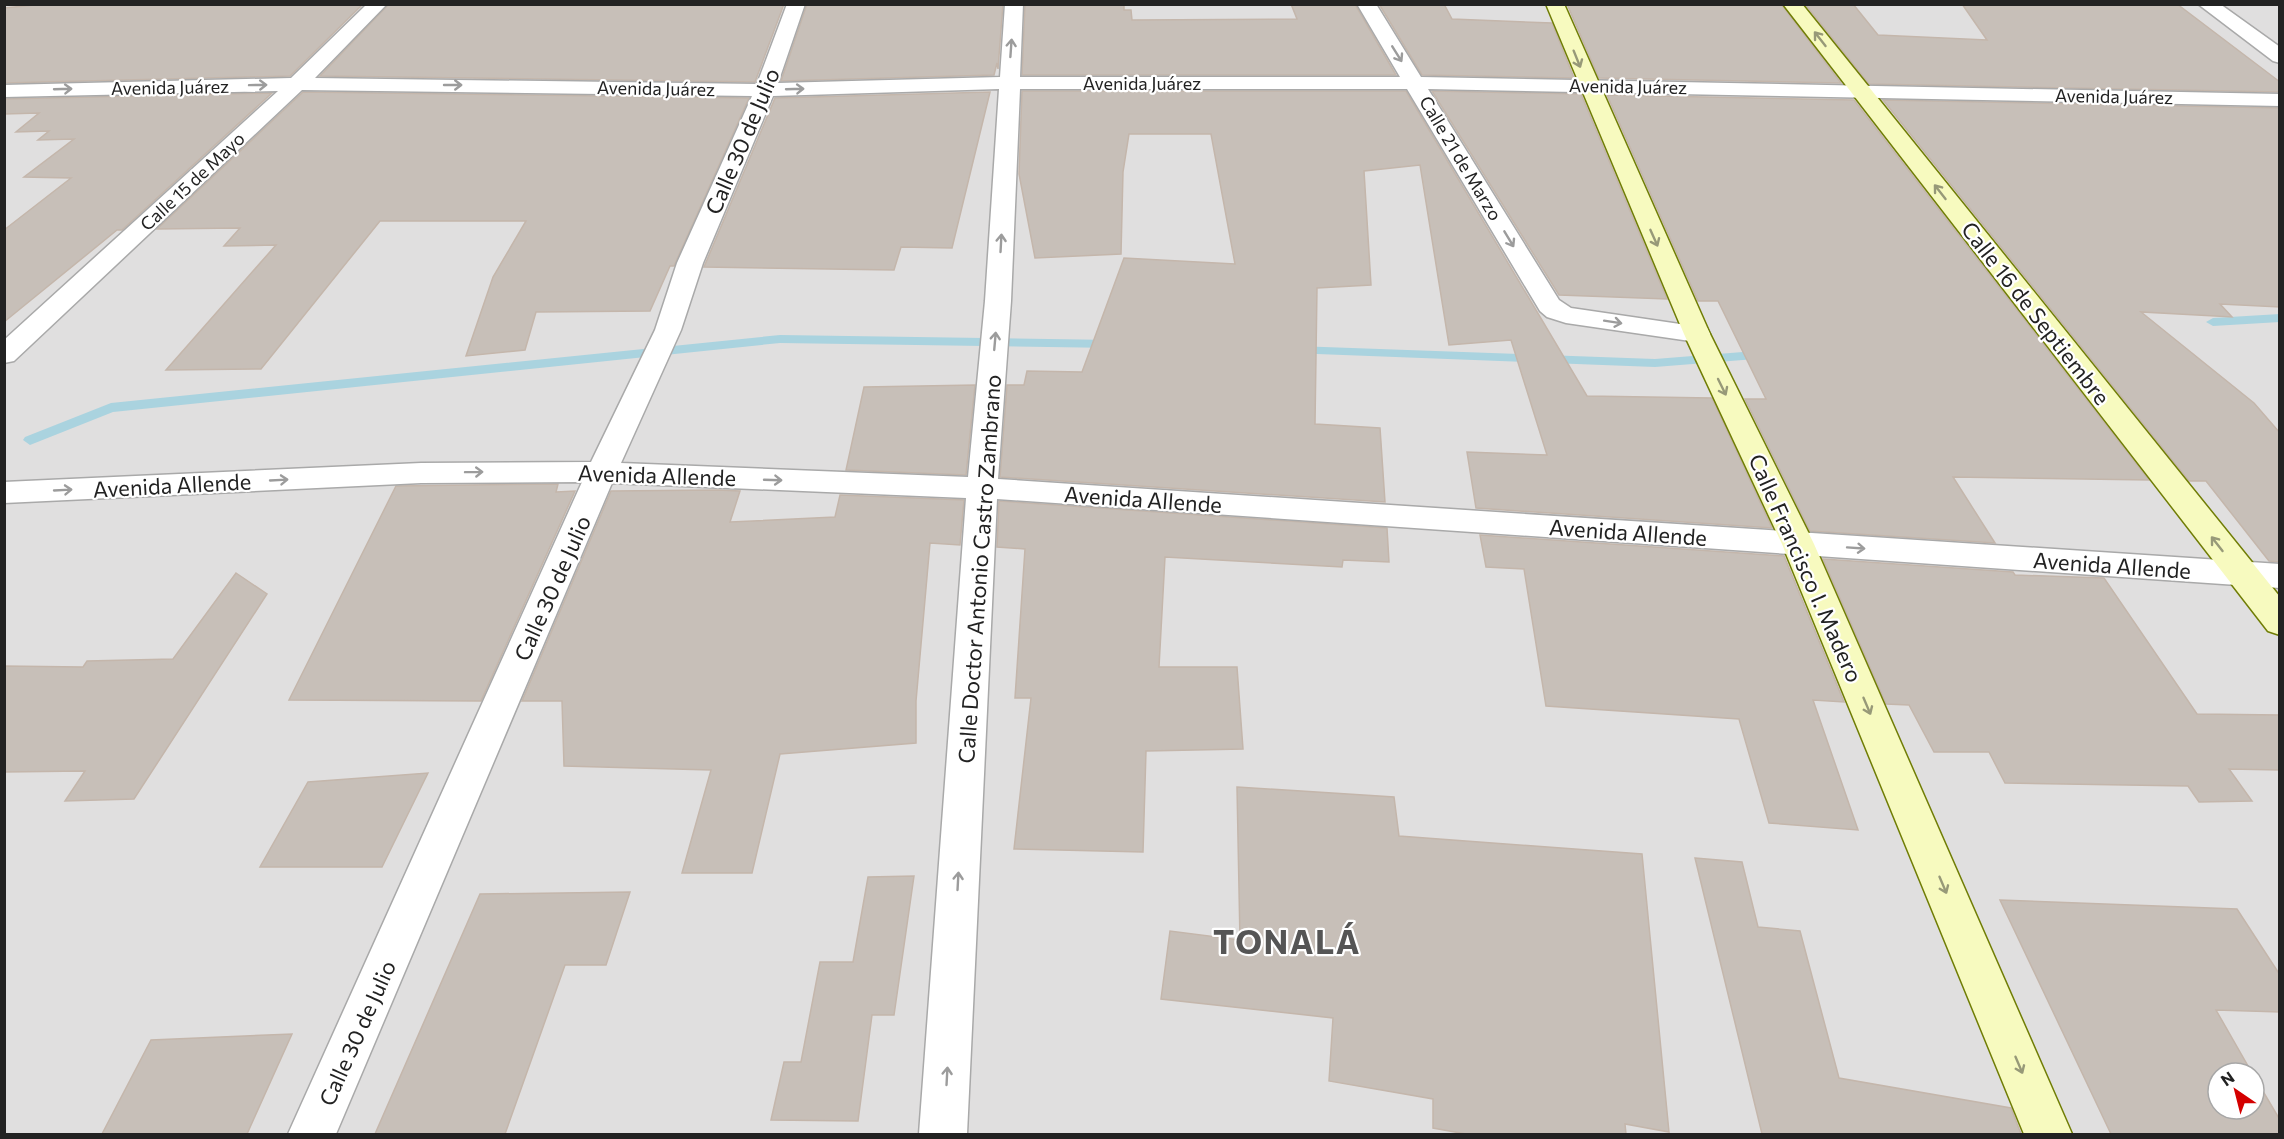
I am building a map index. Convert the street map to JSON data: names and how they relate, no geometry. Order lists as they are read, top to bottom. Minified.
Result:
{"streets":{"main road":["Calle 16 de Septiembre","Calle Francisco I. Madero"],"street":["Avenida Juárez","Calle 30 de Julio","Calle 21 de Marzo","Calle 15 de Mayo","Avenida Allende","Calle Doctor Antonio Castro Zambrano"]},"crossings":[["Avenida Juárez","Calle 30 de Julio"],["Avenida Juárez","Calle 21 de Marzo"],["Avenida Juárez","Calle 15 de Mayo"],["Avenida Juárez","Calle 16 de Septiembre"],["Avenida Juárez","Calle Francisco I. Madero"],["Avenida Juárez","Calle Doctor Antonio Castro Zambrano"],["Calle 30 de Julio","Avenida Allende"],["Calle 21 de Marzo","Calle Francisco I. Madero"],["Calle 16 de Septiembre","Avenida Allende"],["Avenida Allende","Calle Francisco I. Madero"],["Avenida Allende","Calle Doctor Antonio Castro Zambrano"]],"one_way":["Avenida Juárez","Calle 21 de Marzo","Calle 16 de Septiembre","Avenida Allende","Calle Francisco I. Madero","Calle Doctor Antonio Castro Zambrano"],"districts":["TONALÁ"],"north":"top left"}
